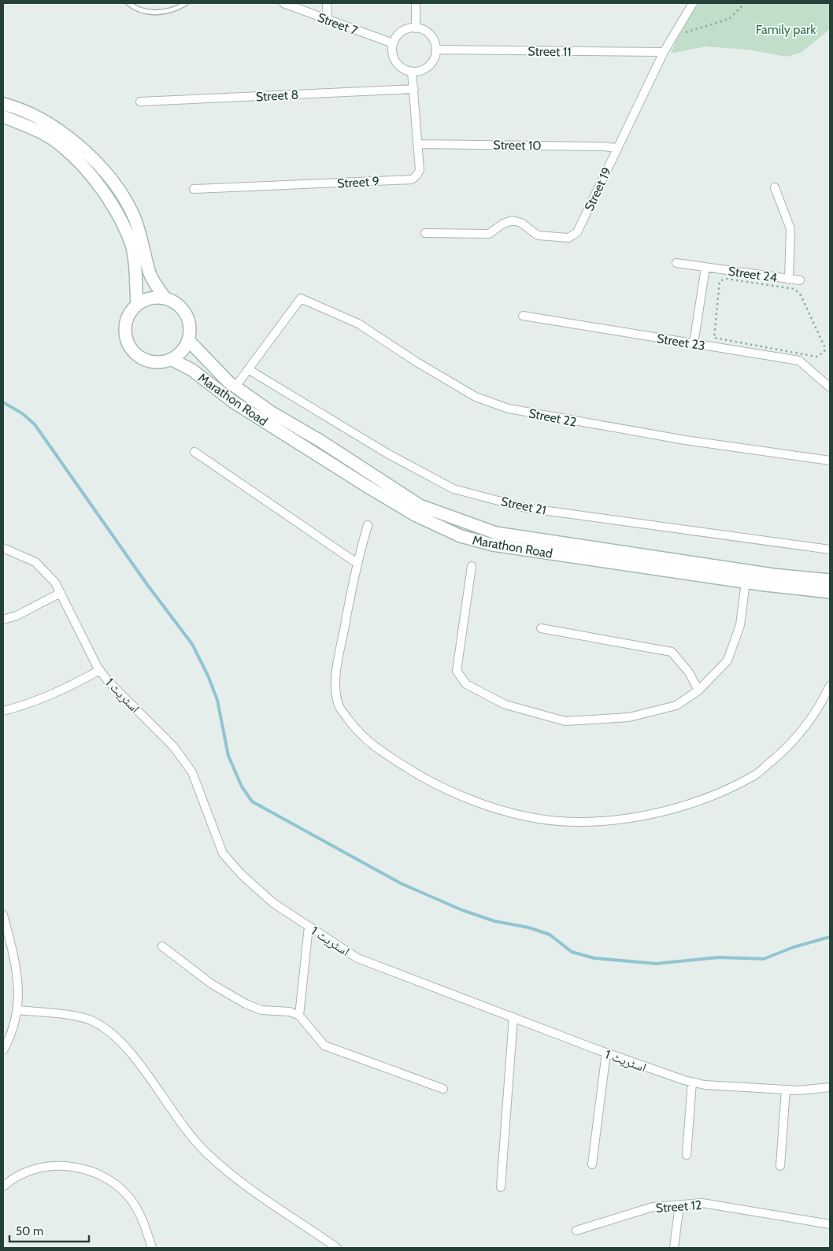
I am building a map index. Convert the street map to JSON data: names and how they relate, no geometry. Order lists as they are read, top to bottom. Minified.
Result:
{"streets":{"main road":["Marathon Road"],"street":["Street 7","Street 11","Street 8","Street 10","Street 9","Street 19","Street 24","Street 23","Street 22","Street 21","اسٹریٹ 1","Street 12"]},"crossings":[["Street 7","Street 11"],["Street 7","Street 9"],["Street 11","Street 9"],["Street 11","Street 19"],["Street 8","Street 9"],["Street 10","Street 9"],["Street 10","Street 19"],["Street 22","Street 21"]],"parks":["Family park"],"scale_bar":"50 m"}
